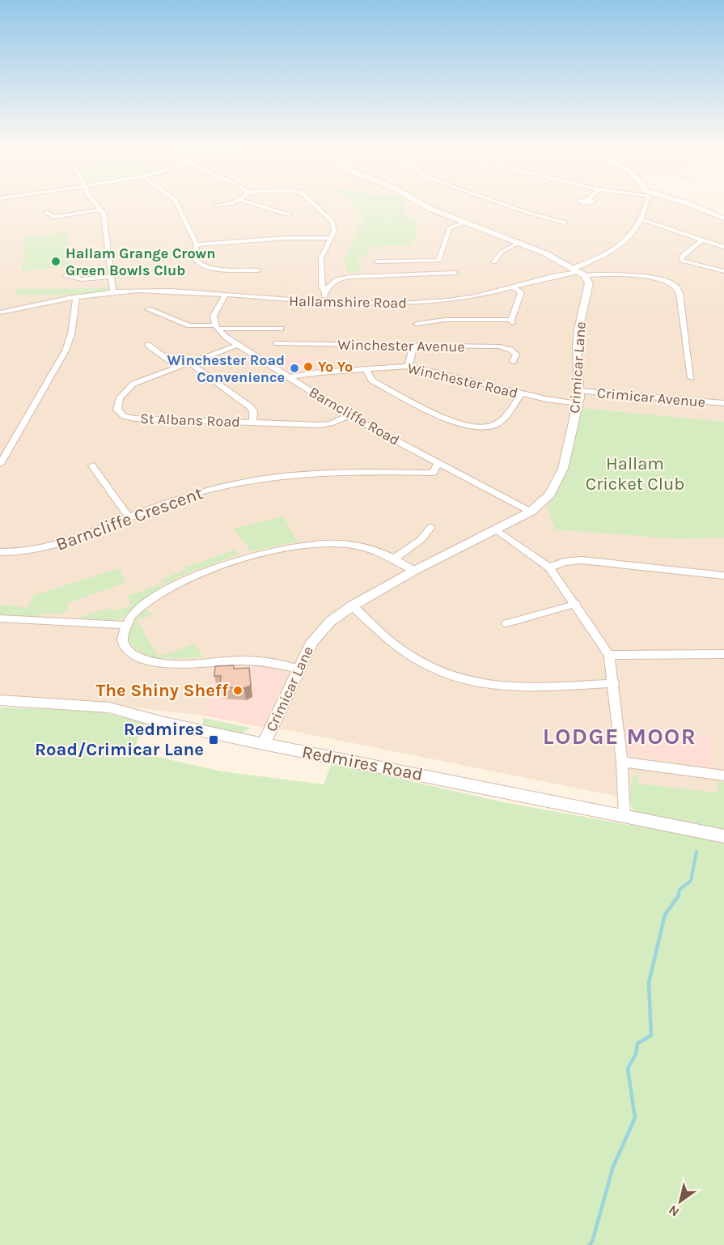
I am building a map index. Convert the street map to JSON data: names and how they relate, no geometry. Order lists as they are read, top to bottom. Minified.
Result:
{"streets":{"street":["Hallamshire Road","Winchester Avenue","Crimicar Lane","Winchester Road","Crimicar Avenue","Barncliffe Road","St Albans Road","Barncliffe Crescent","Redmires Road"]},"crossings":[["Hallamshire Road","Crimicar Lane"],["Crimicar Lane","Winchester Road"],["Crimicar Lane","Crimicar Avenue"],["Crimicar Lane","Barncliffe Road"],["Crimicar Lane","Redmires Road"],["Winchester Road","Barncliffe Road"],["Barncliffe Road","St Albans Road"],["Barncliffe Road","Barncliffe Crescent"]],"districts":["LODGE MOOR"],"parks":["Hallam Cricket Club"],"places":{"other":["Hallam Grange Crown Green Bowls Club","Yo Yo","Winchester Road Convenience","The Shiny Sheff"],"transit":["Redmires Road/Crimicar Lane"]},"north":"bottom left"}
